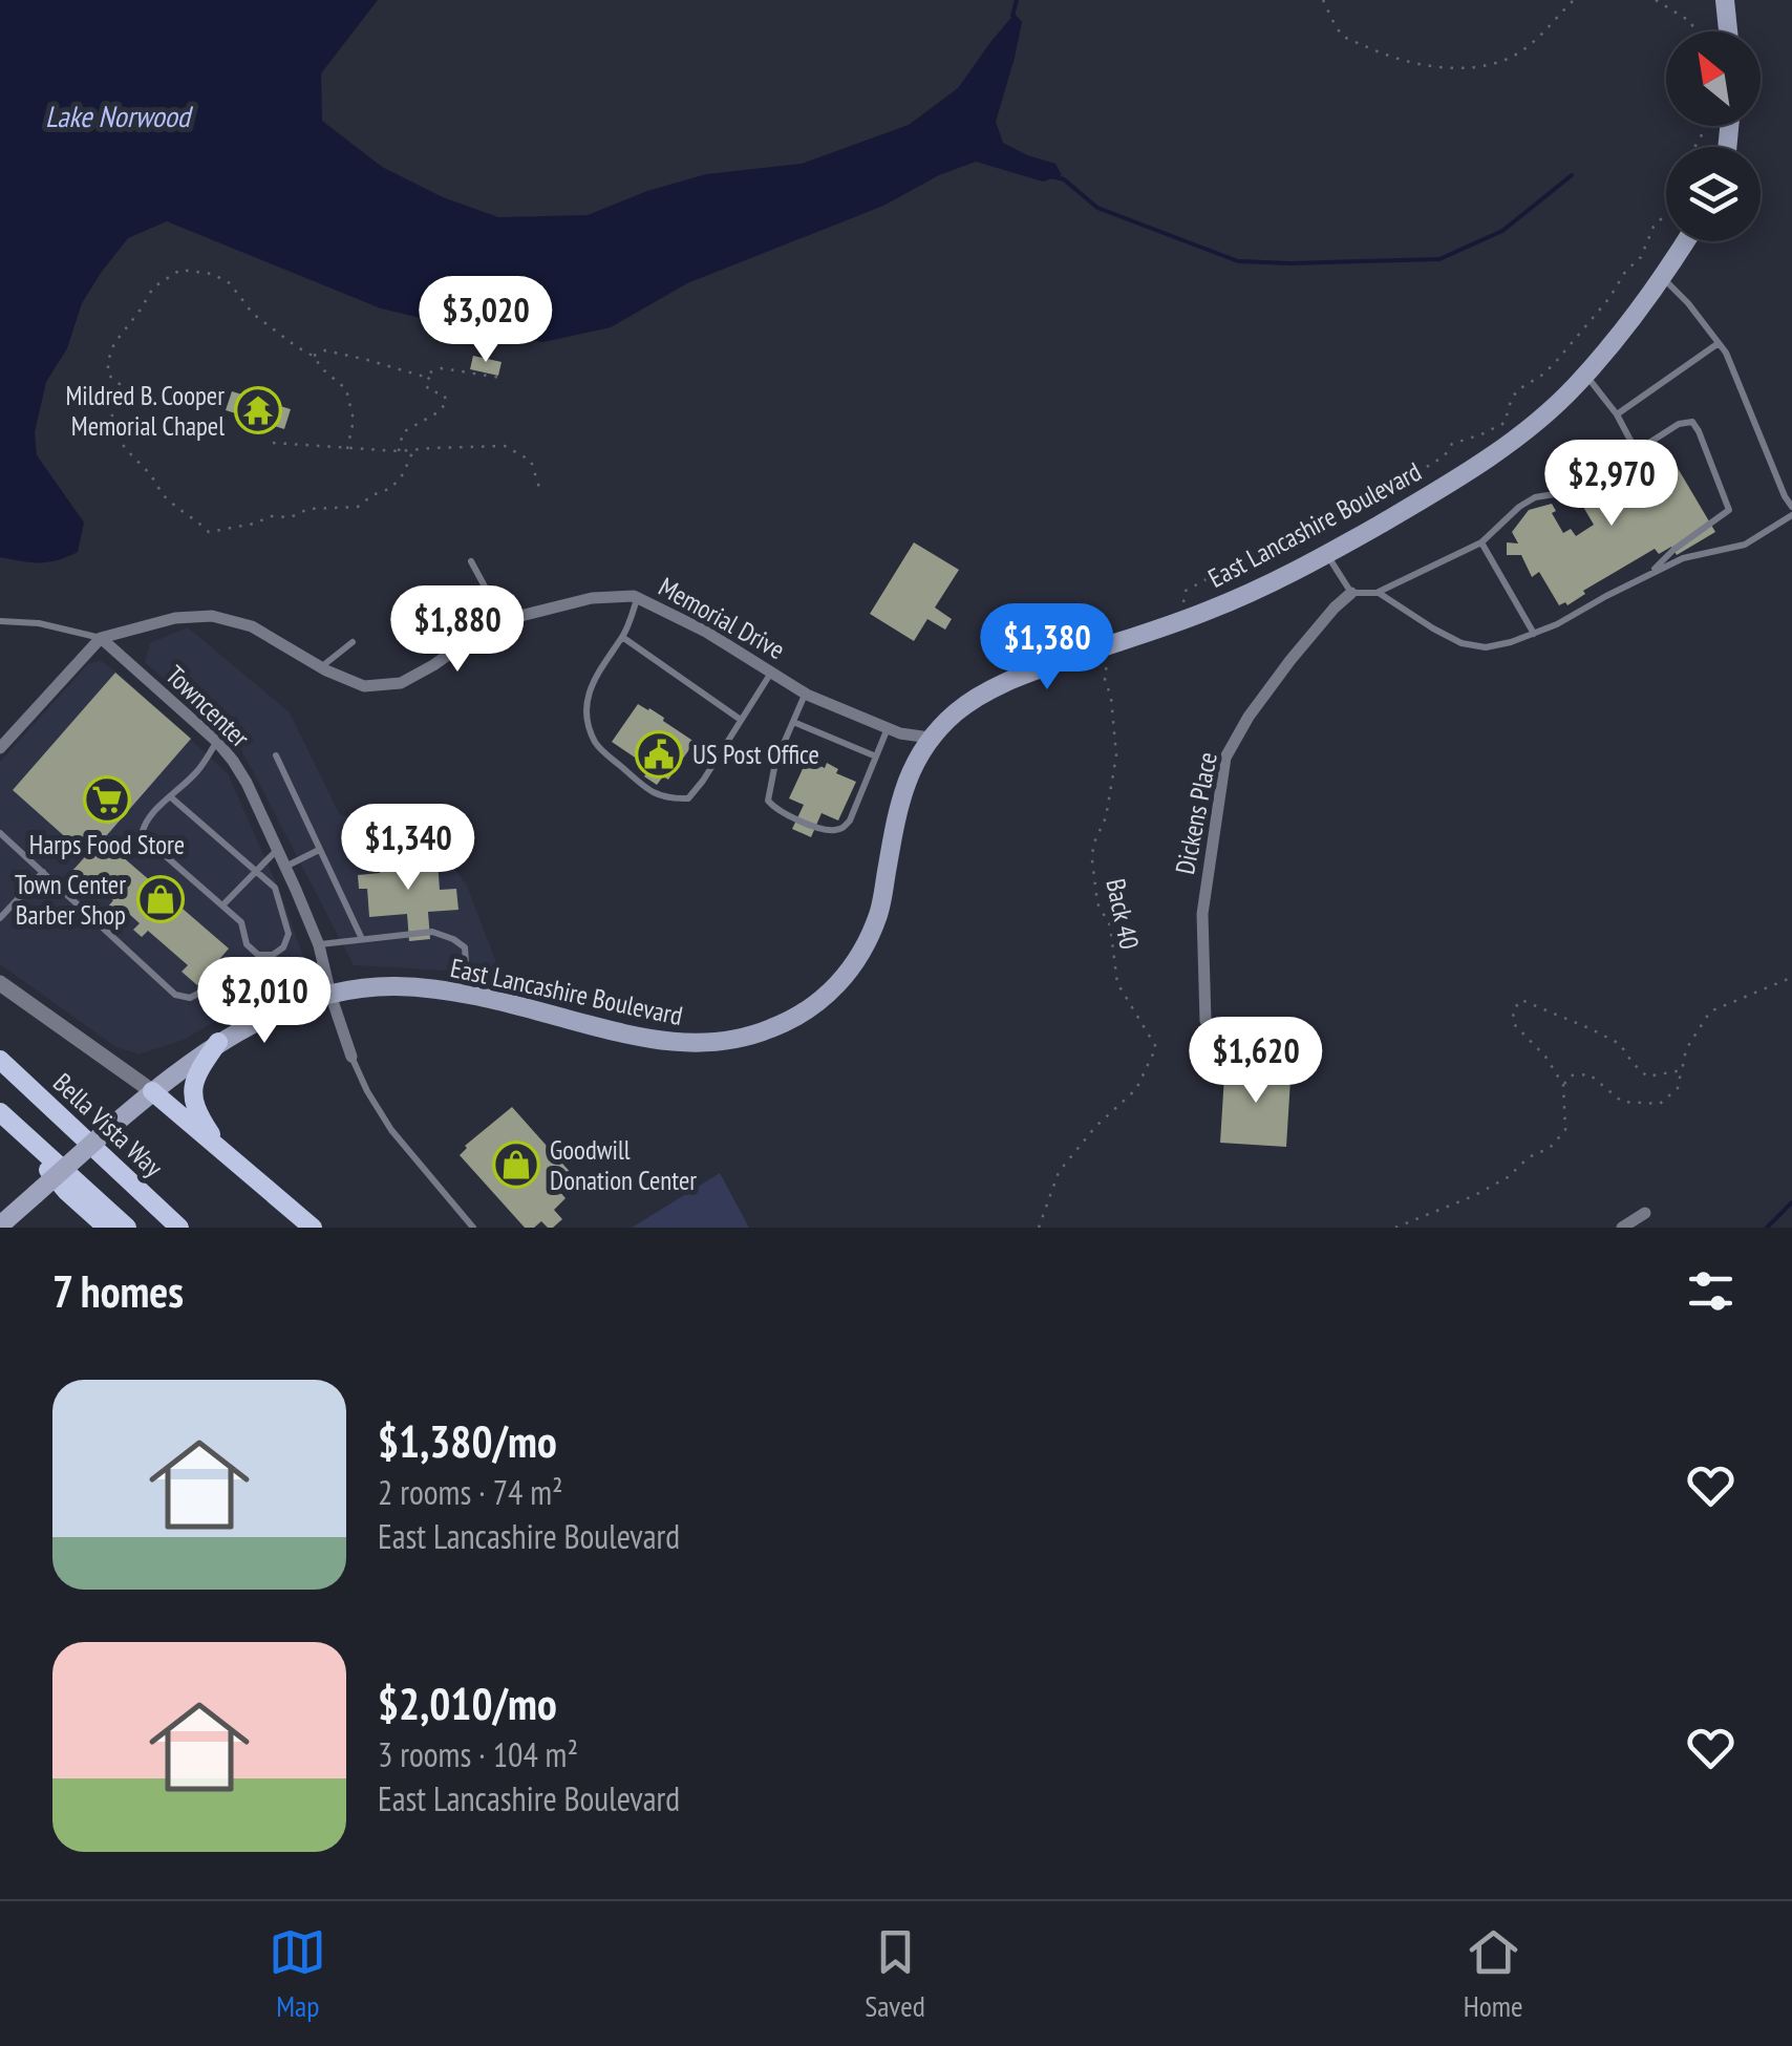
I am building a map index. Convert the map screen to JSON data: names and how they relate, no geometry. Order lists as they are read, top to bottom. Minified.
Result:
{"streets":{"main road":["East Lancashire Boulevard","Bella Vista Way"],"street":["Memorial Drive","Towncenter","Dickens Place"],"path":["Back 40"]},"crossings":[["East Lancashire Boulevard","Memorial Drive"],["East Lancashire Boulevard","Towncenter"],["Memorial Drive","Towncenter"]],"water":["Lake Norwood"],"places":{"temple":["Mildred B. Cooper Memorial Chapel"],"public building":["US Post Office"],"supermarket":["Harps Food Store"],"shop":["Town Center Barber Shop","Goodwill Donation Center"]},"north":"top left","page":{"price":["$3,020","$2,970","$1,880","$1,380","$1,340","$2,010","$1,620"],"heading":"7 homes","list":[{"name":"$1,380/mo","note":"2 rooms · 74 m² · East Lancashire Boulevard"},{"name":"$2,010/mo","note":"3 rooms · 104 m² · East Lancashire Boulevard"}],"tabs":["Map","Saved","Home"]}}
